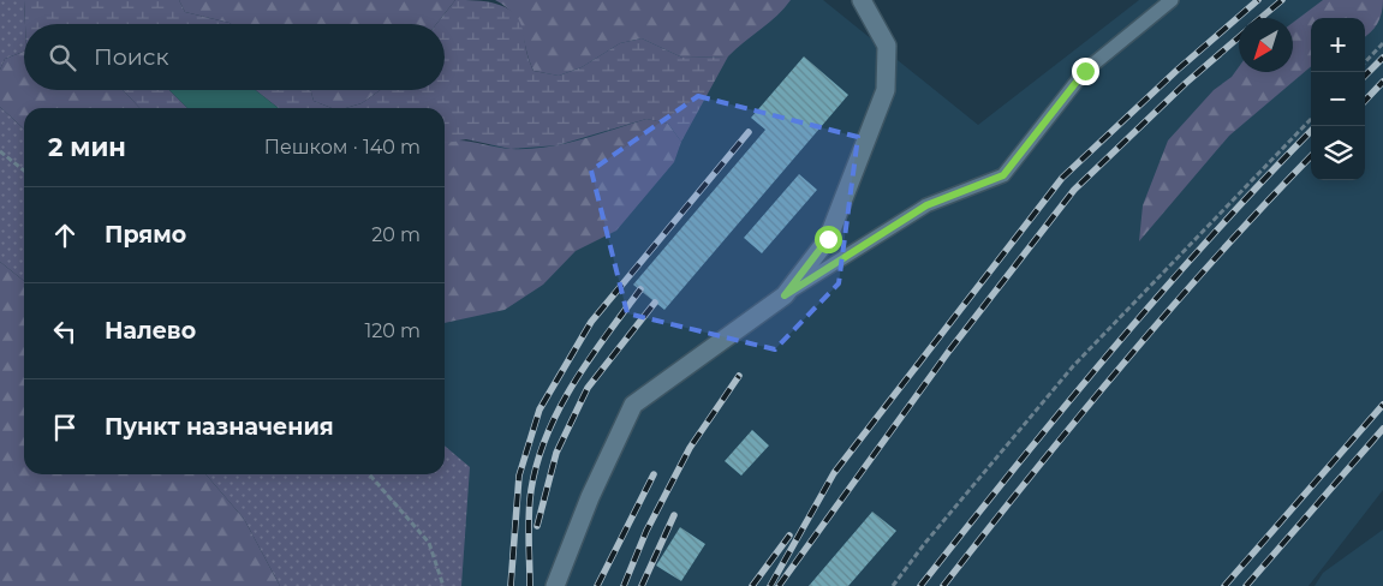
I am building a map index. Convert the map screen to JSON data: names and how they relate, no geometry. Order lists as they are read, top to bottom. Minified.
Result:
{"north":"bottom left","page":{"map_buttons":["+","−"],"search":"Поиск","heading":["2 мин","Пешком · 140 m"],"list":[["Прямо","20 m"],["Налево","120 m"],"Пункт назначения"]}}
